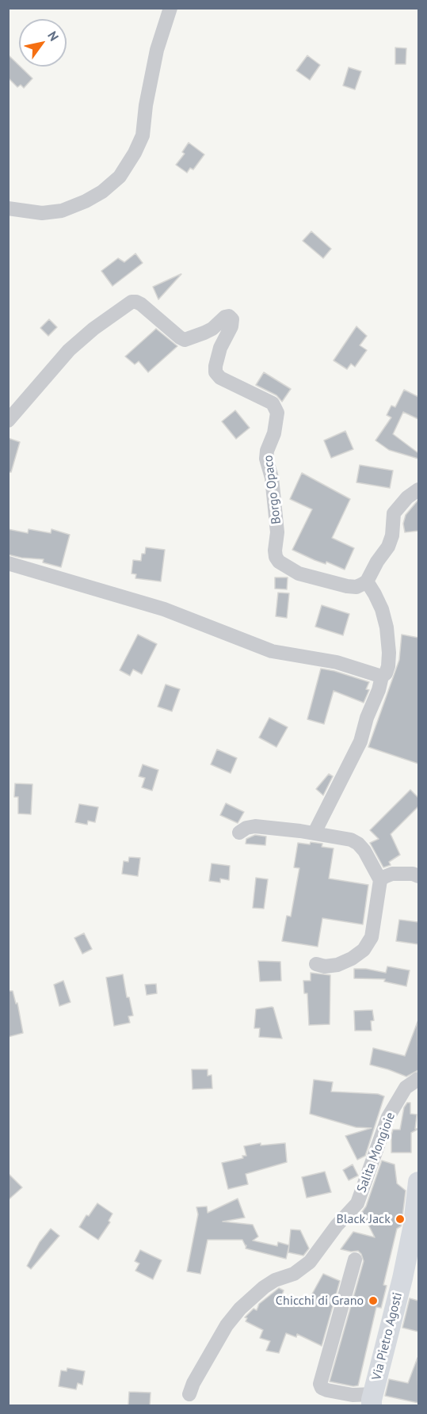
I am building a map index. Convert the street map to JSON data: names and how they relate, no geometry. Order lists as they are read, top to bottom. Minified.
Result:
{"streets":{"main road":["Via Pietro Agosti"],"street":["Borgo Opaco","Salita Mongioie"]},"places":["Black Jack","Chicchi di Grano"],"north":"top right"}
